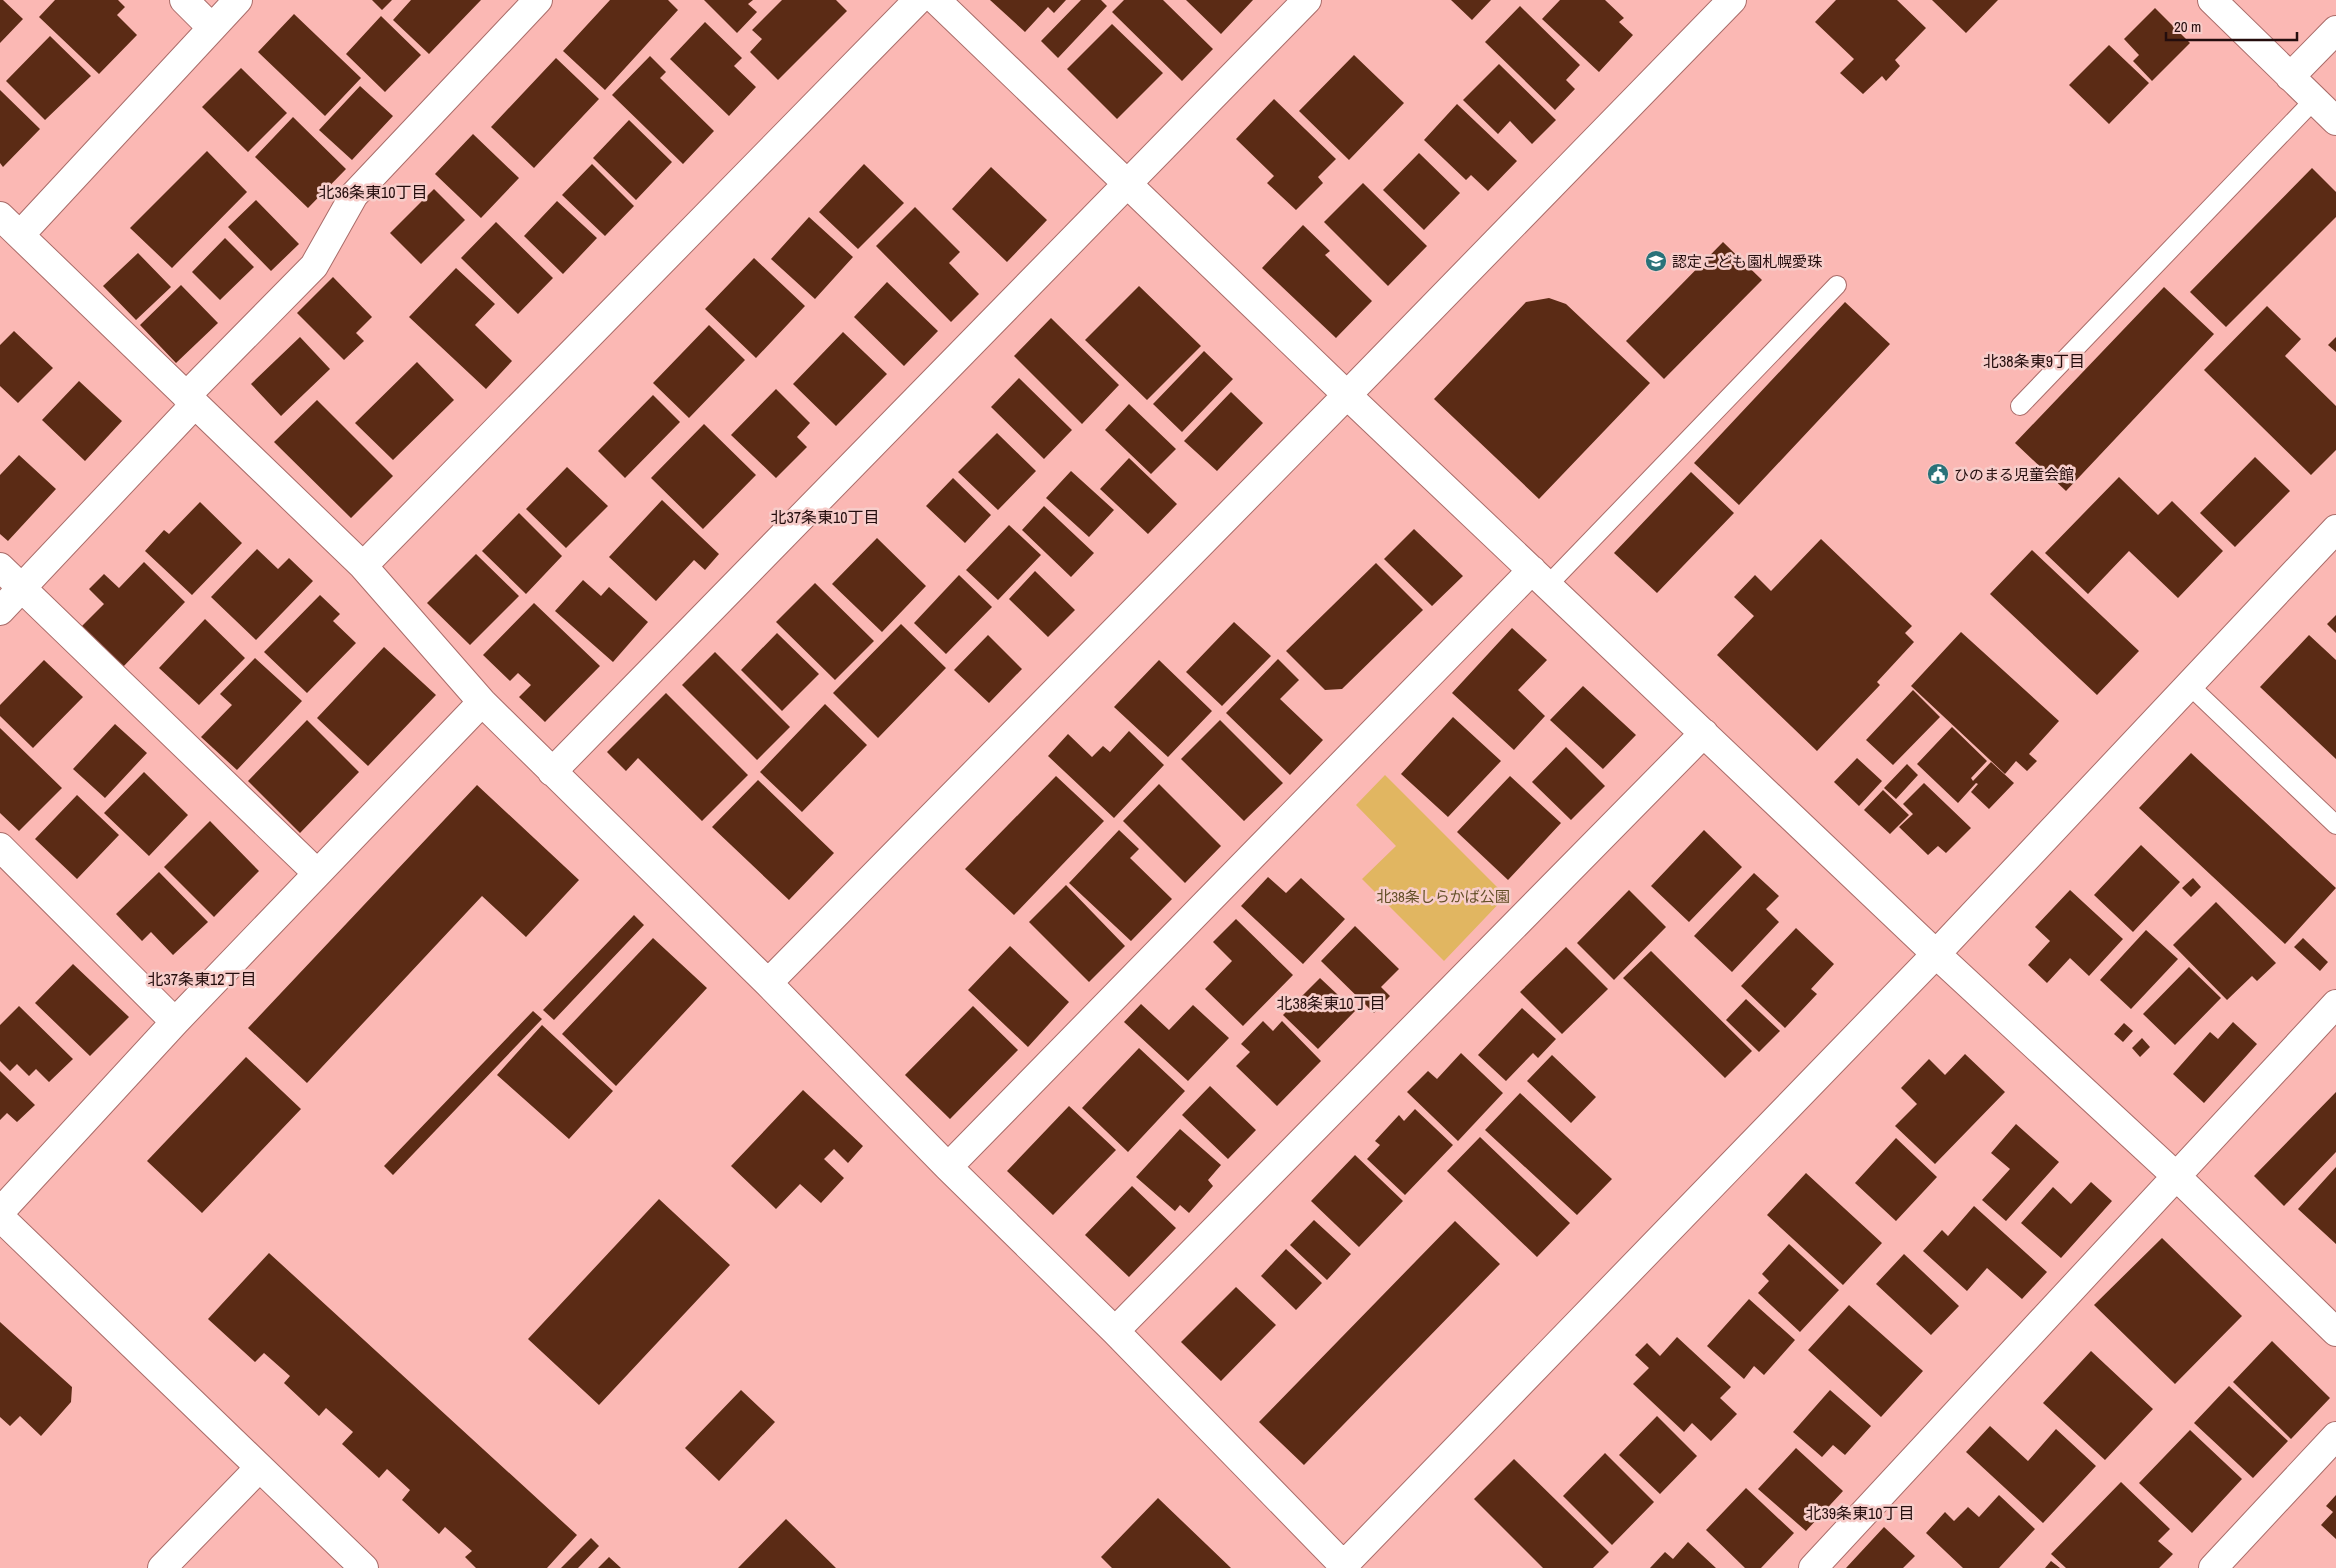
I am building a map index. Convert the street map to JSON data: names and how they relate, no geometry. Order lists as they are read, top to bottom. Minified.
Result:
{"districts":["北36条東10丁目","北38条東9丁目","北37条東10丁目","北37条東12丁目","北38条東10丁目","北39条東10丁目"],"parks":["北38条しらかば公園"],"places":{"school or university":["認定こども園札幌愛珠"],"public building":["ひのまる児童会館"]},"scale_bar":"20 m"}
